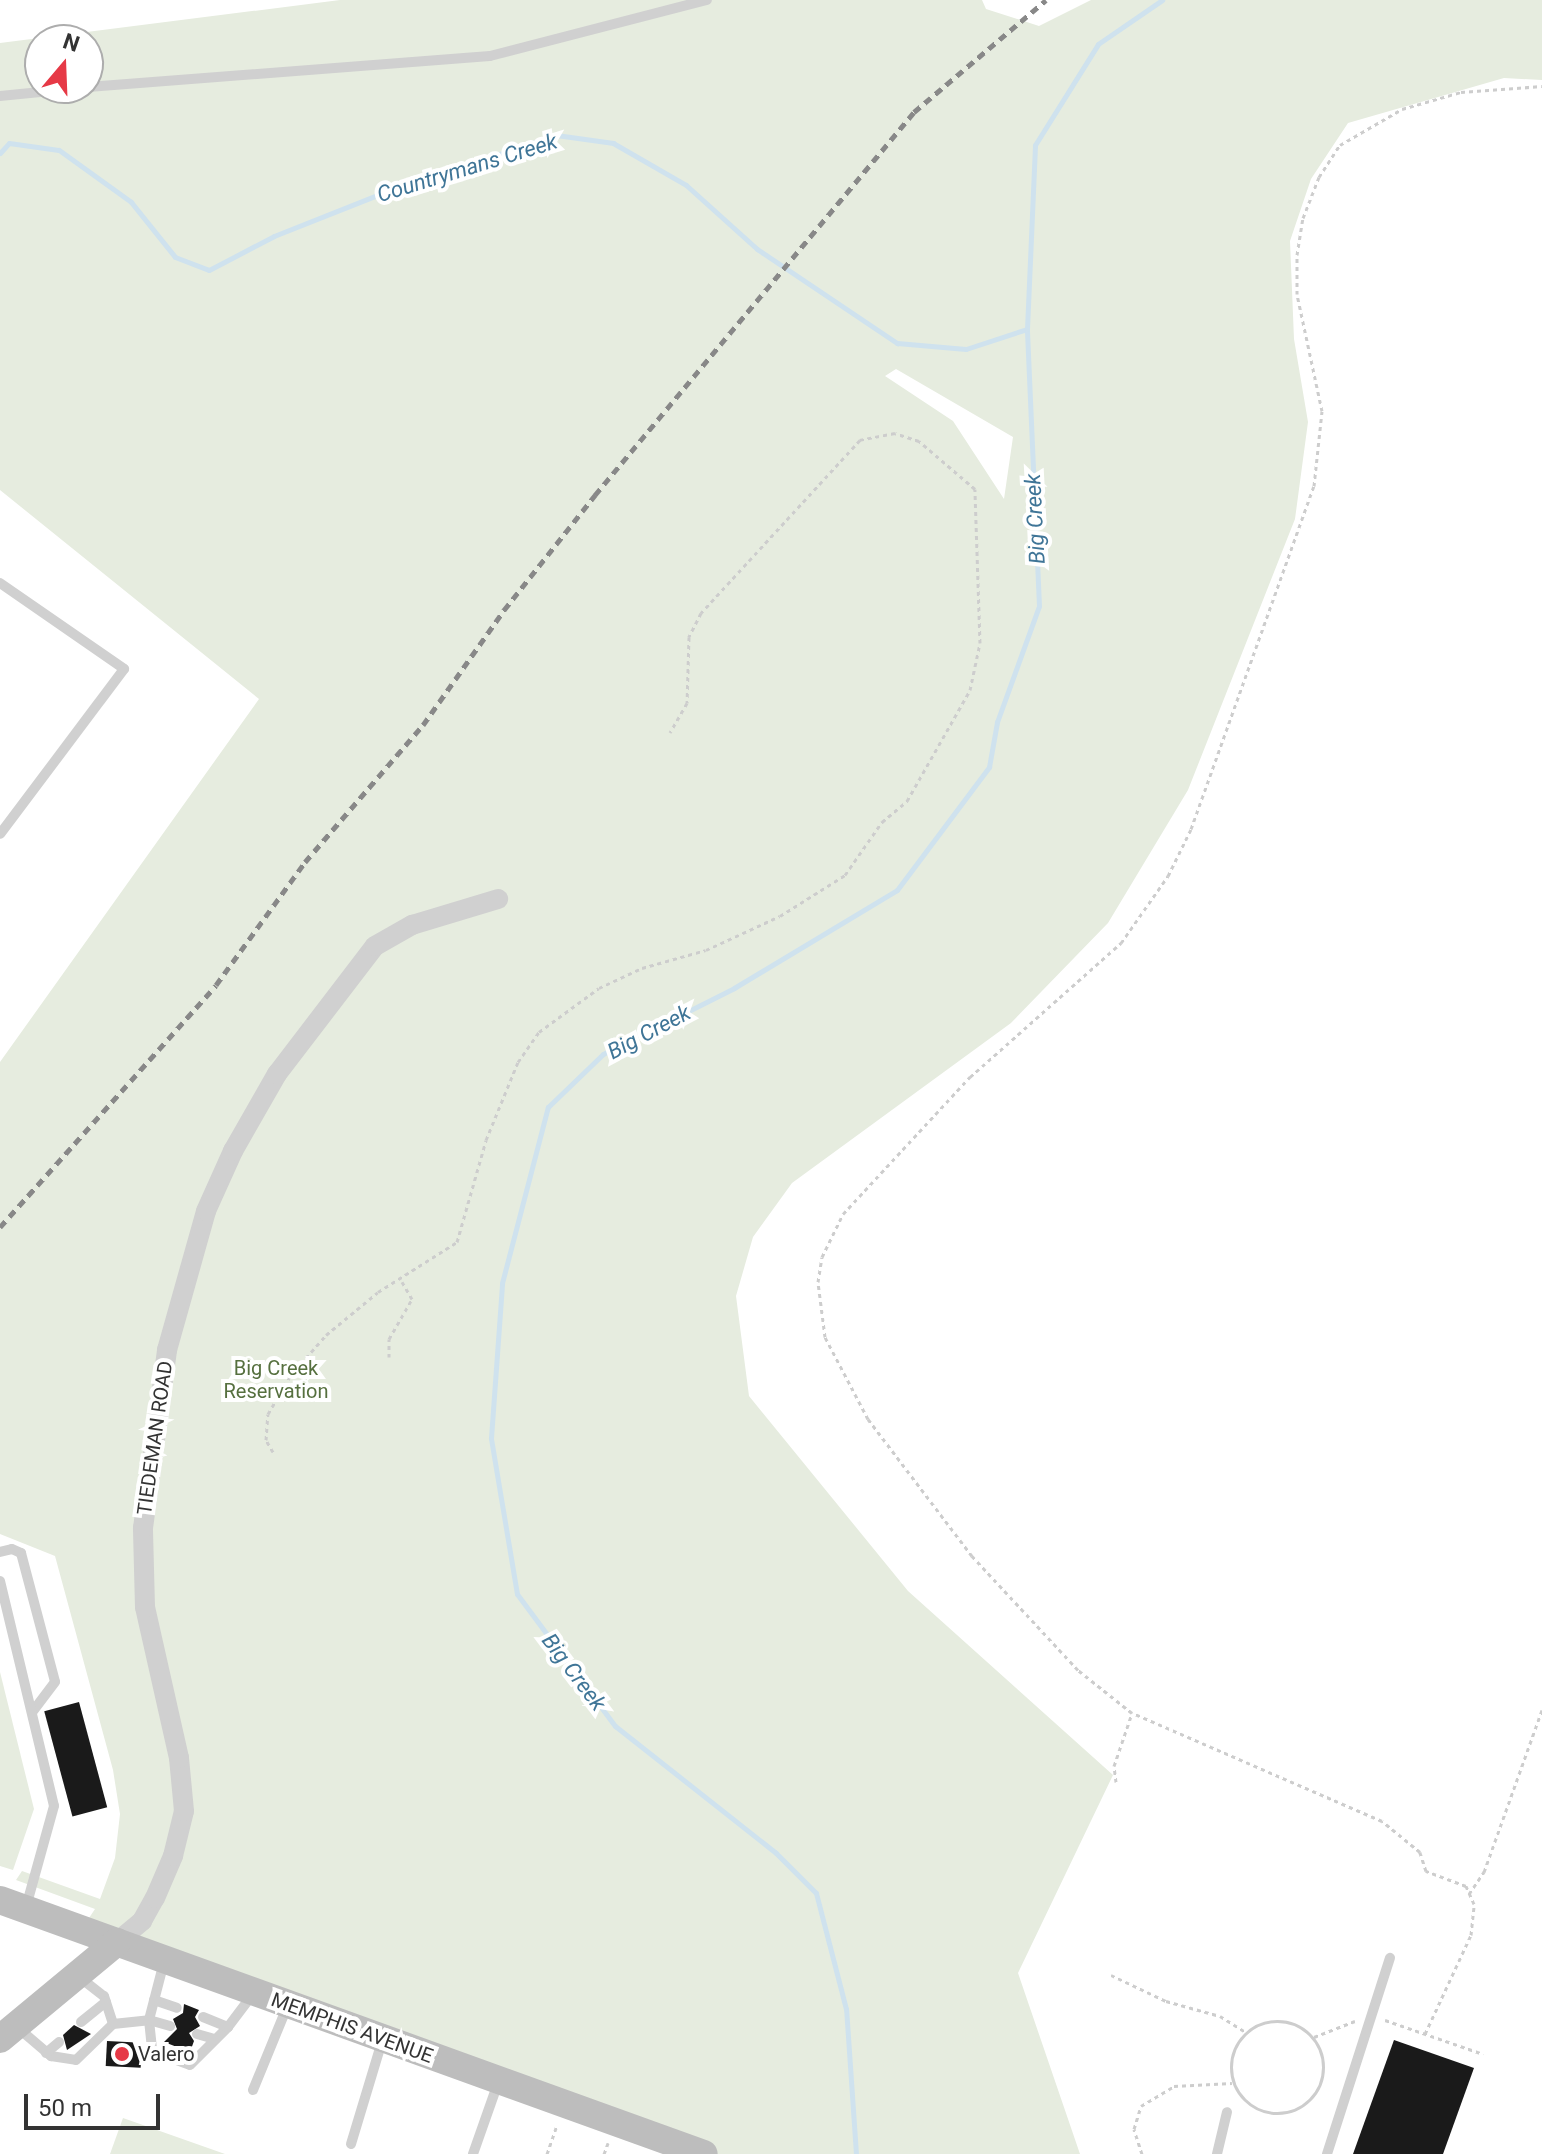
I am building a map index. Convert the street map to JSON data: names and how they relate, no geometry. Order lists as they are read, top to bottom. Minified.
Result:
{"streets":{"main road":["TIEDEMAN ROAD","MEMPHIS AVENUE"]},"crossings":[["TIEDEMAN ROAD","MEMPHIS AVENUE"]],"water":["Countrymans Creek","Big Creek"],"parks":["Big Creek Reservation"],"places":["Valero"],"scale_bar":"50 m","north":"top"}
